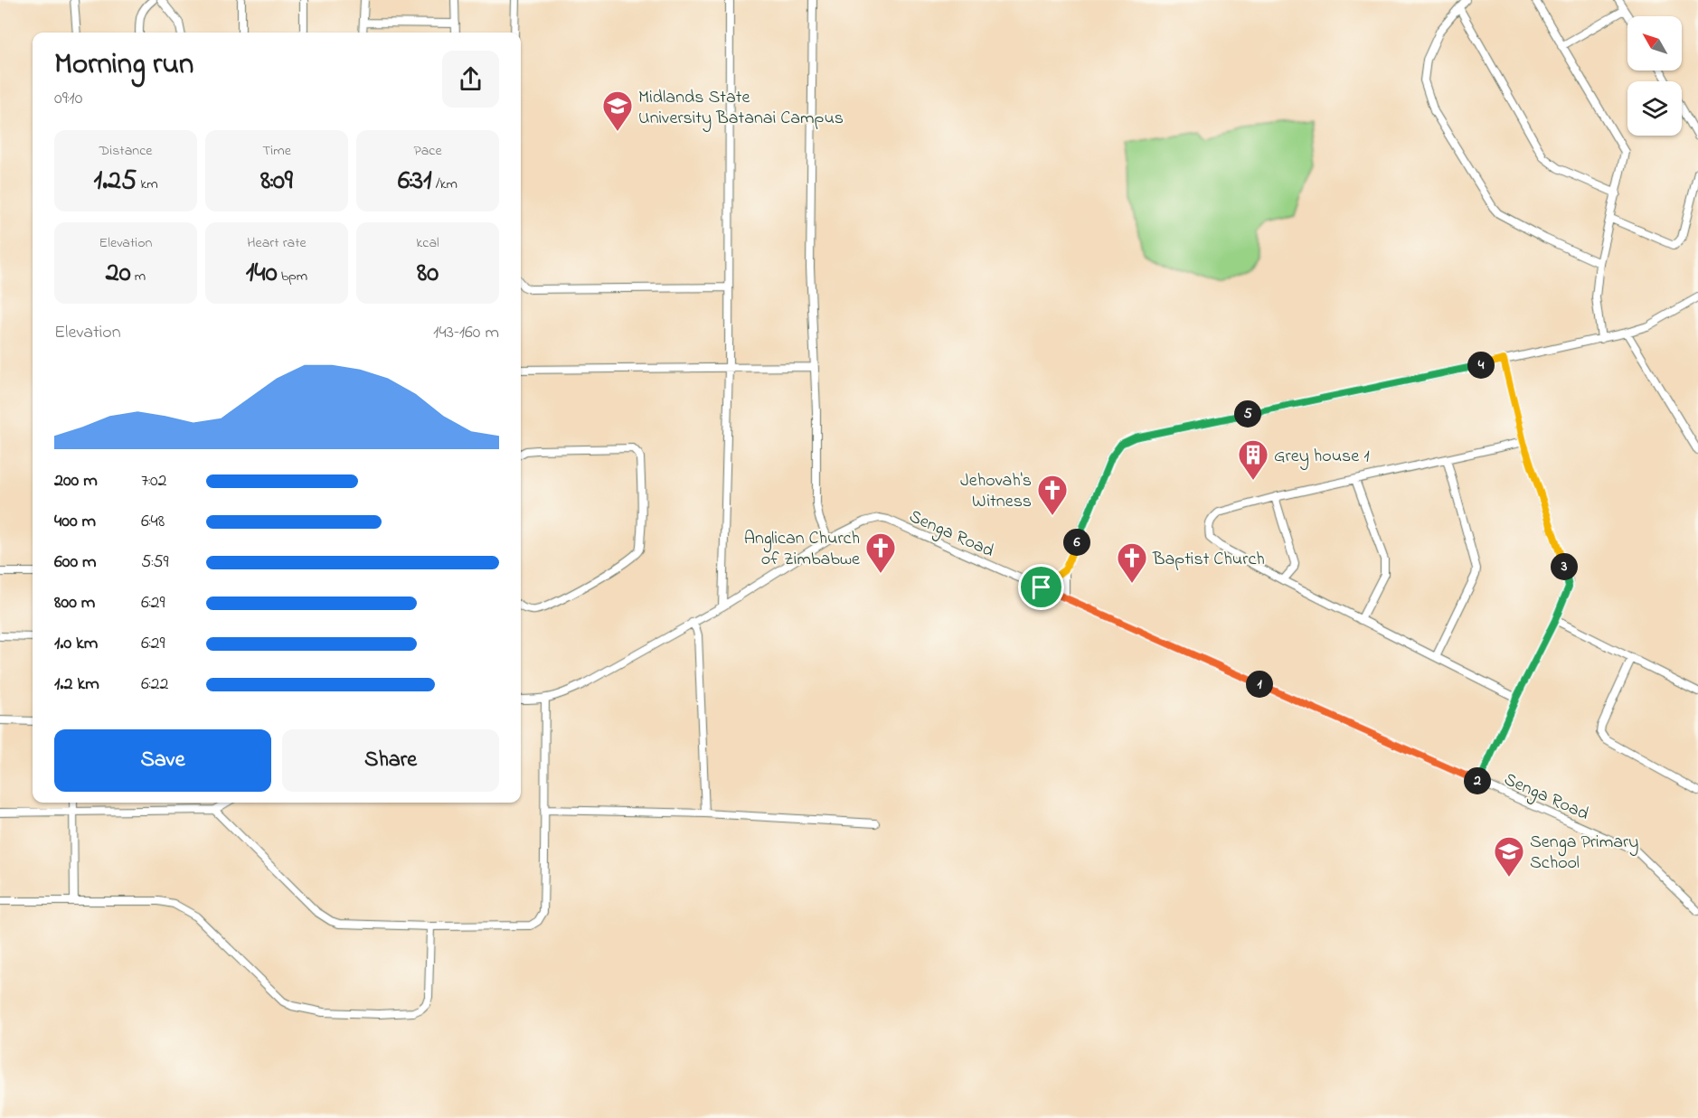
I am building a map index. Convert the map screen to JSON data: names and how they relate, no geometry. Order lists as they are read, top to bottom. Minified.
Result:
{"streets":{"street":["Senga Road"]},"places":{"school or university":["Midlands State University Batanai Campus","Senga Primary School"],"building":["Grey house 1"],"church":["Jehovah's Witness","Anglican Church of Zimbabwe","Baptist Church"]},"north":"top left","page":{"heading":["Morning run","09:10"],"stats":[["Distance","1.25 km"],["Time","8:09"],["Pace","6:31 /km"],["Elevation","20 m"],["Heart rate","140 bpm"],["kcal","80"]],"chart":["Elevation","143–160 m"],"pins":["4","5","6","3","1","2"],"list":[{"name":"200 m","note":"7:02"},{"name":"400 m","note":"6:48"},{"name":"600 m","note":"5:59"},{"name":"800 m","note":"6:29"},{"name":"1.0 km","note":"6:29"},{"name":"1.2 km","note":"6:22"}],"buttons":["Save","Share"]}}
